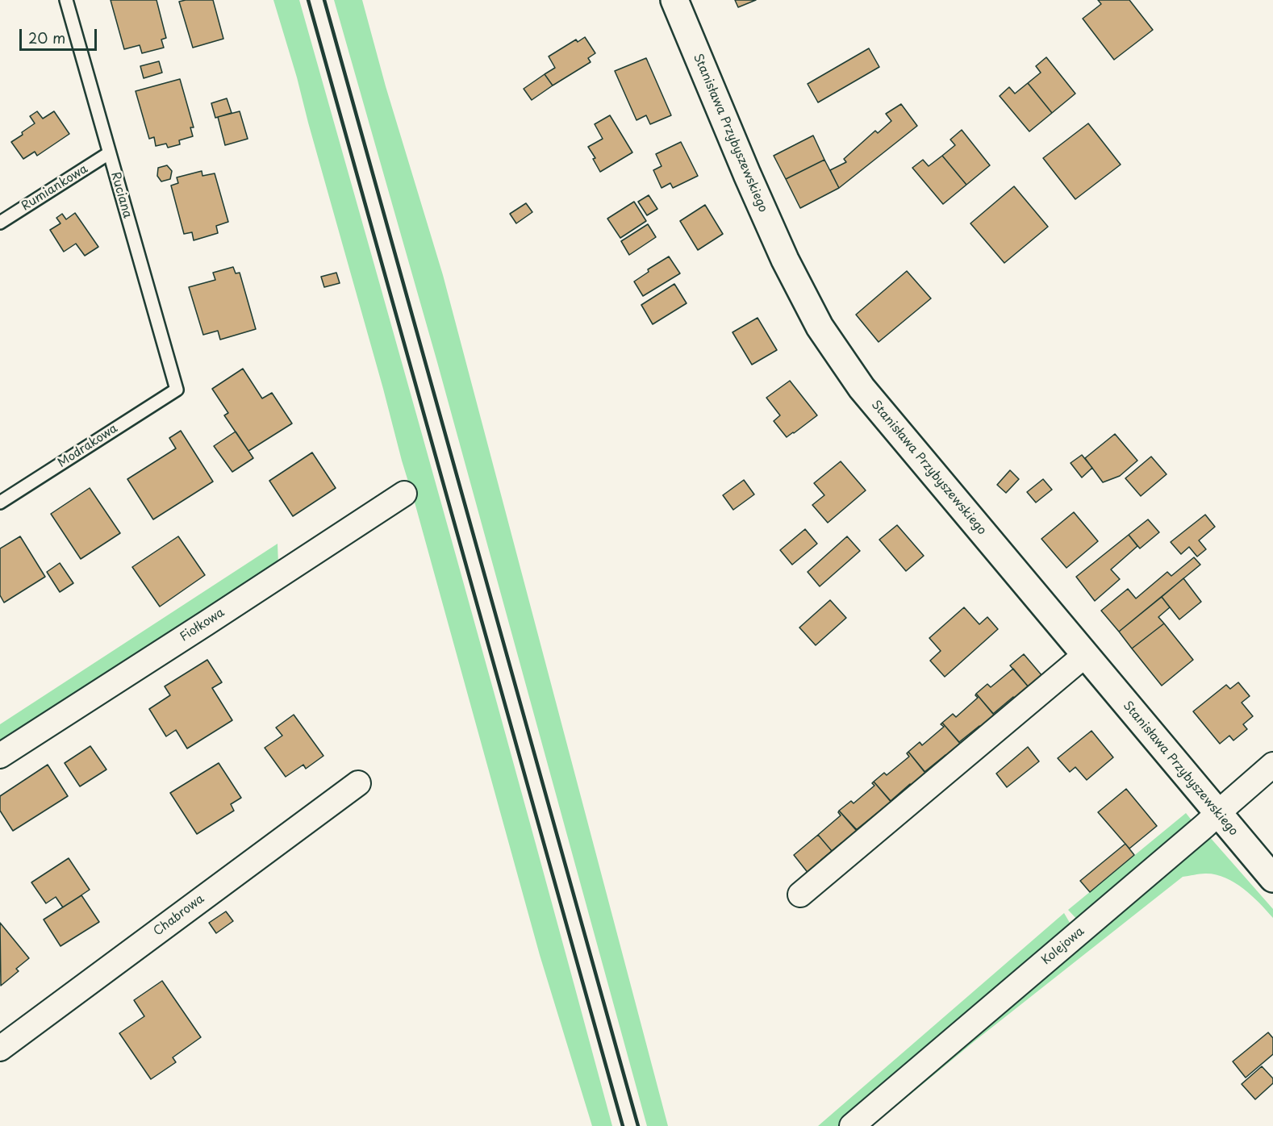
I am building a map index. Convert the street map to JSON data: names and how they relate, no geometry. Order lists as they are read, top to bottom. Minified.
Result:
{"streets":{"street":["Stanisława Przybyszewskiego","Fiołkowa","Chabrowa","Kolejowa"],"lane":["Rumiankowa","Ruciana","Modrakowa"]},"crossings":[["Stanisława Przybyszewskiego","Kolejowa"],["Rumiankowa","Ruciana"],["Ruciana","Modrakowa"]],"scale_bar":"20 m"}
